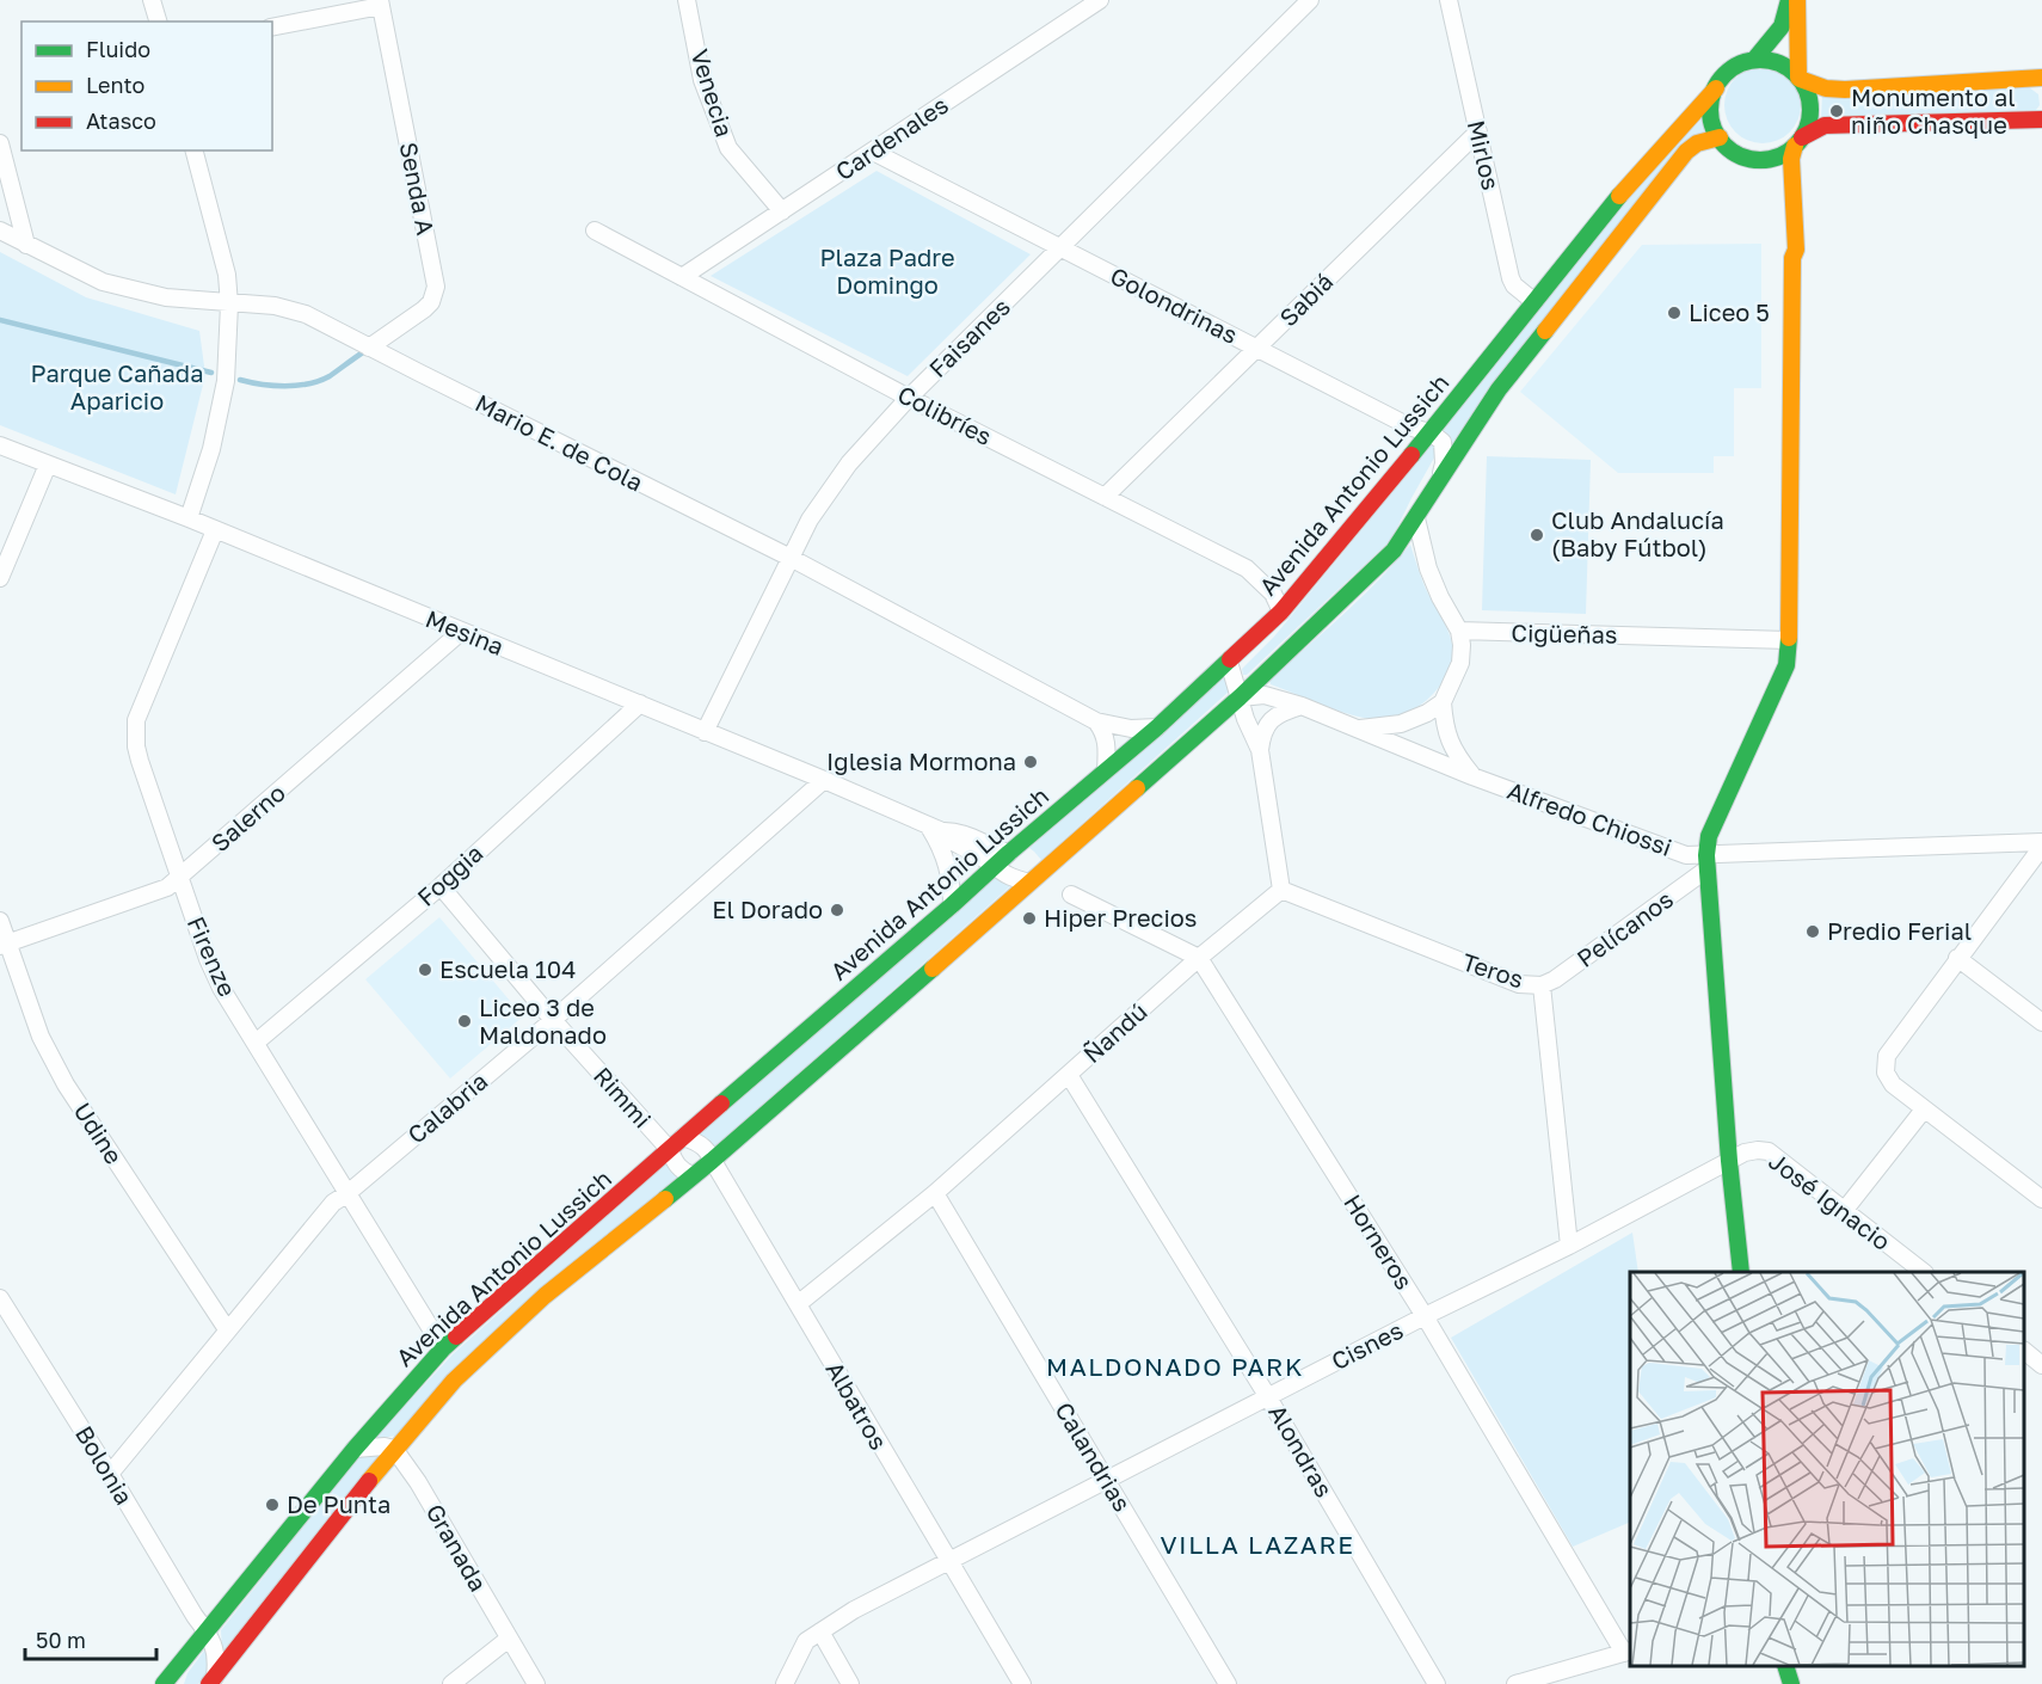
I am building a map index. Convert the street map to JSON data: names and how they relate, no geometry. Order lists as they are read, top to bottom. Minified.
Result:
{"streets":{"main road":["Avenida Antonio Lussich"],"street":["Venecia","Cardenales","Mirlos","Senda A","Sabiá","Golondrinas","Faisanes","Colibríes","Mario E. de Cola","Mesina","Cigüeñas","Salerno","Alfredo Chiossi","Foggia","Pelícanos","Firenze","Teros","Ñandú","Rimmi","Calabria","Udine","José Ignacio","Horneros","Cisnes","Albatros","Alondras","Calandrias","Bolonia","Granada"]},"crossings":[["Venecia","Cardenales"],["Cardenales","Golondrinas"],["Cardenales","Colibríes"],["Mirlos","Sabiá"],["Mirlos","Avenida Antonio Lussich"],["Senda A","Mario E. de Cola"],["Sabiá","Golondrinas"],["Sabiá","Colibríes"],["Golondrinas","Faisanes"],["Golondrinas","Avenida Antonio Lussich"],["Faisanes","Colibríes"],["Faisanes","Mario E. de Cola"],["Faisanes","Mesina"],["Colibríes","Avenida Antonio Lussich"],["Mario E. de Cola","Avenida Antonio Lussich"],["Avenida Antonio Lussich","Mesina"],["Avenida Antonio Lussich","Alfredo Chiossi"],["Avenida Antonio Lussich","Firenze"],["Avenida Antonio Lussich","Rimmi"],["Avenida Antonio Lussich","Albatros"],["Avenida Antonio Lussich","Bolonia"],["Avenida Antonio Lussich","Granada"],["Mesina","Salerno"],["Mesina","Foggia"],["Mesina","Firenze"],["Mesina","Calabria"],["Salerno","Firenze"],["Salerno","Udine"],["Alfredo Chiossi","Pelícanos"],["Foggia","Firenze"],["Foggia","Rimmi"],["Pelícanos","Teros"],["Firenze","Calabria"],["Teros","Ñandú"],["Teros","Cisnes"],["Ñandú","Horneros"],["Ñandú","Albatros"],["Ñandú","Alondras"],["Ñandú","Calandrias"],["Rimmi","Calabria"],["Rimmi","Albatros"],["Calabria","Udine"],["Calabria","Bolonia"],["José Ignacio","Cisnes"],["Horneros","Cisnes"],["Cisnes","Albatros"],["Cisnes","Alondras"],["Cisnes","Calandrias"]],"districts":["MALDONADO PARK","VILLA LAZARE"],"parks":["Plaza Padre Domingo","Parque Cañada Aparicio"],"places":["Monumento al niño Chasque","Liceo 5","Club Andalucía (Baby Fútbol)","Iglesia Mormona","El Dorado","Hiper Precios","Predio Ferial","Escuela 104","Liceo 3 de Maldonado","De Punta"],"legend":["Fluido","Lento","Atasco"],"scale_bar":"50 m"}
